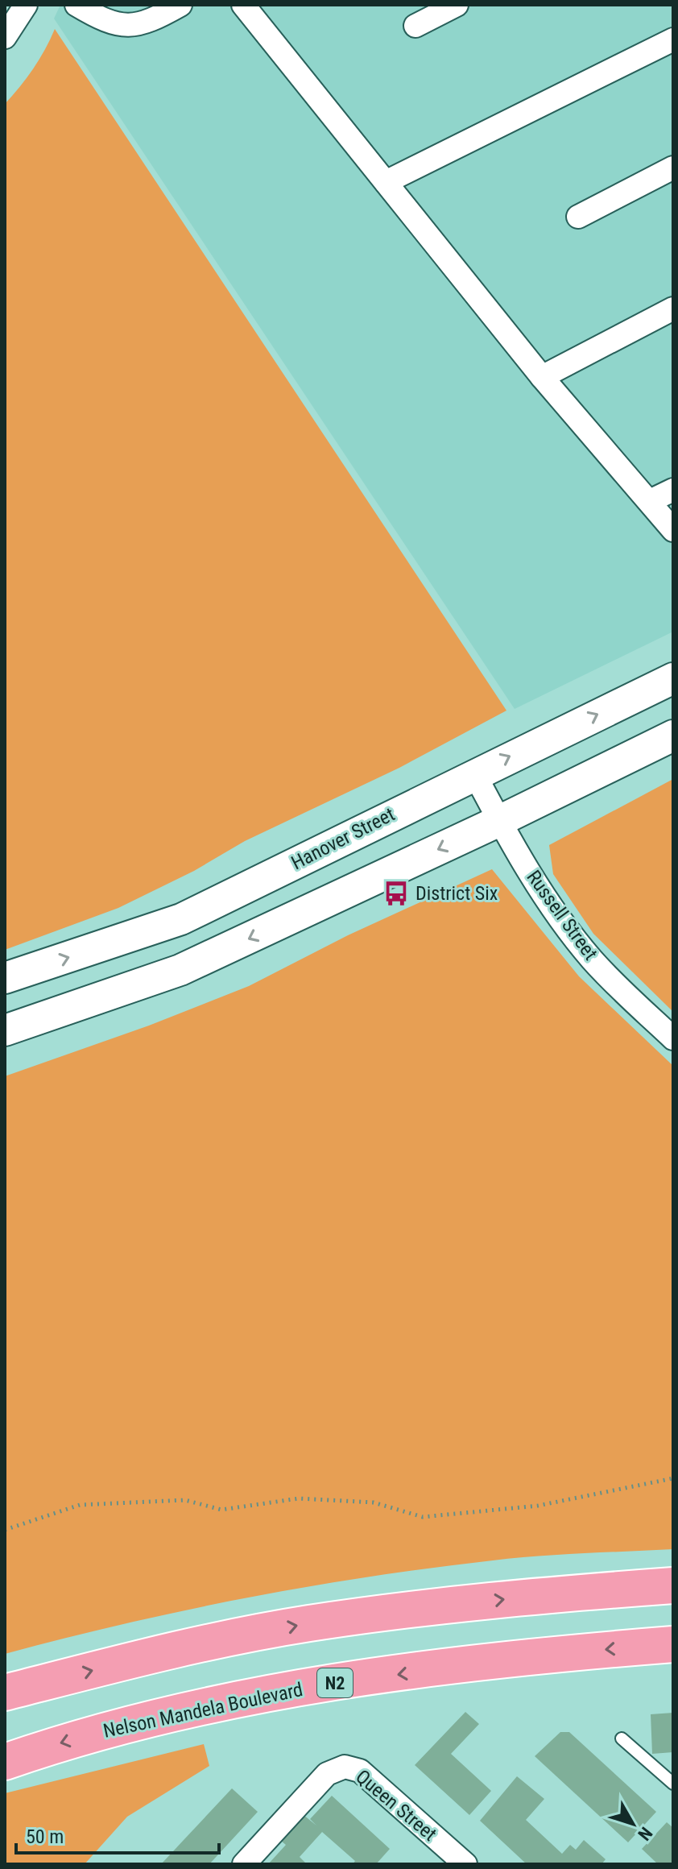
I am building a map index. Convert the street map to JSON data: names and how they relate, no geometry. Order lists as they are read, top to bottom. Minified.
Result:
{"streets":{"highway":["N2","Nelson Mandela Boulevard"],"street":["Hanover Street","Russell Street","Queen Street"]},"crossings":[["Hanover Street","Russell Street"]],"places":{"bus stop":["District Six"]},"scale_bar":"50 m","north":"bottom right"}
